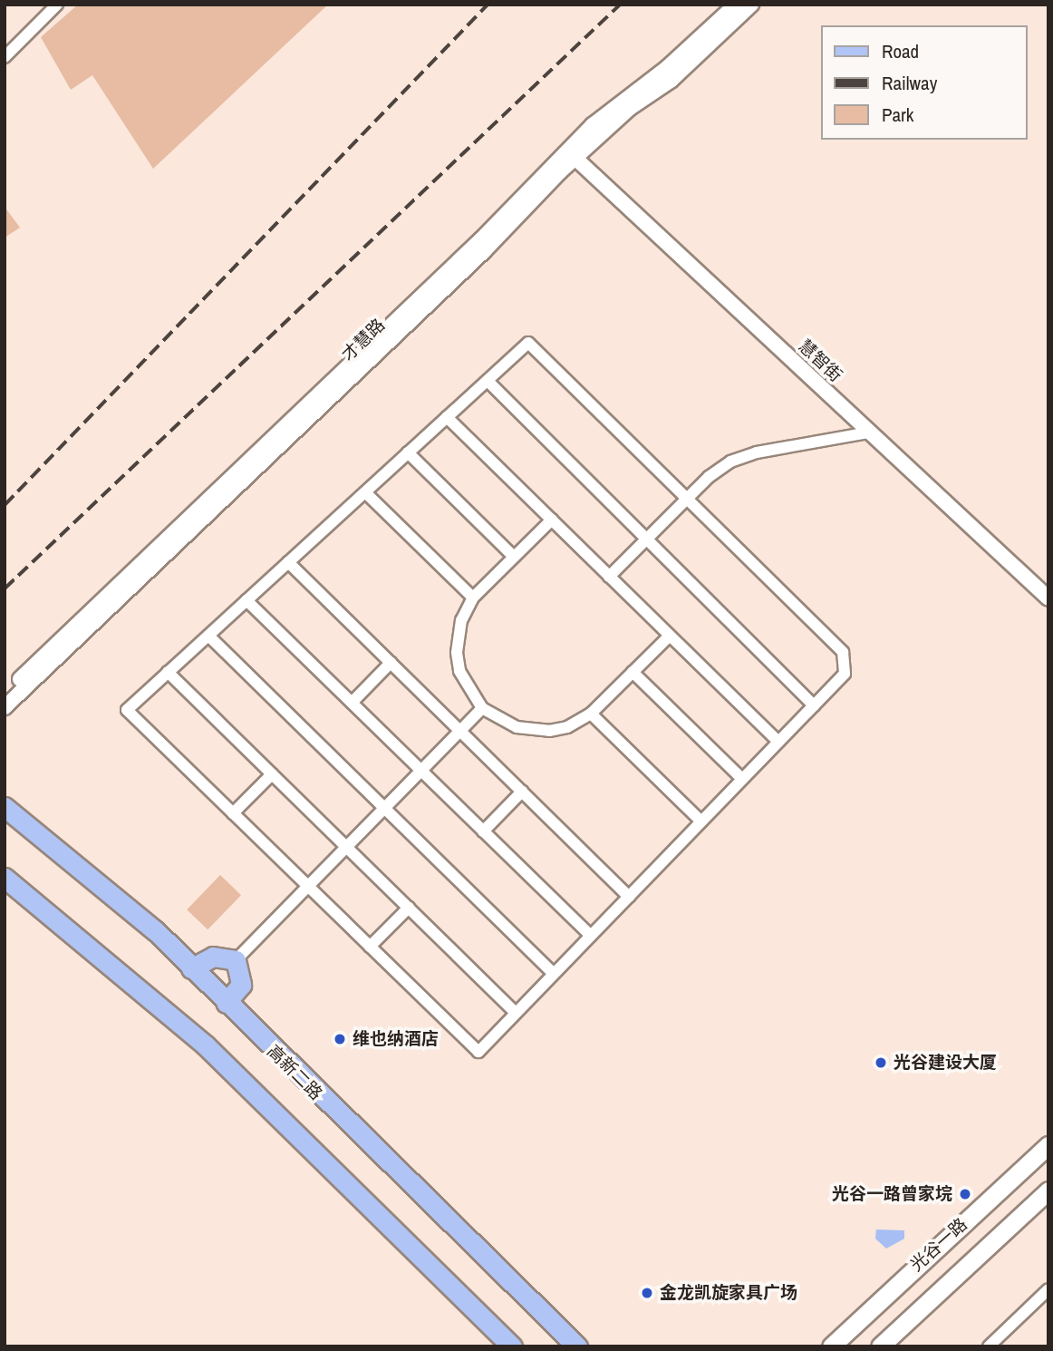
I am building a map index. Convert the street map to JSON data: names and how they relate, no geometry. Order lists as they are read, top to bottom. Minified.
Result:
{"streets":{"main road":["高新二路","光谷一路"],"street":["才慧路","慧智街"]},"crossings":[["才慧路","慧智街"]],"places":["维也纳酒店","光谷建设大厦","光谷一路曾家垸","金龙凯旋家具广场"],"legend":["Road","Railway","Park"]}
